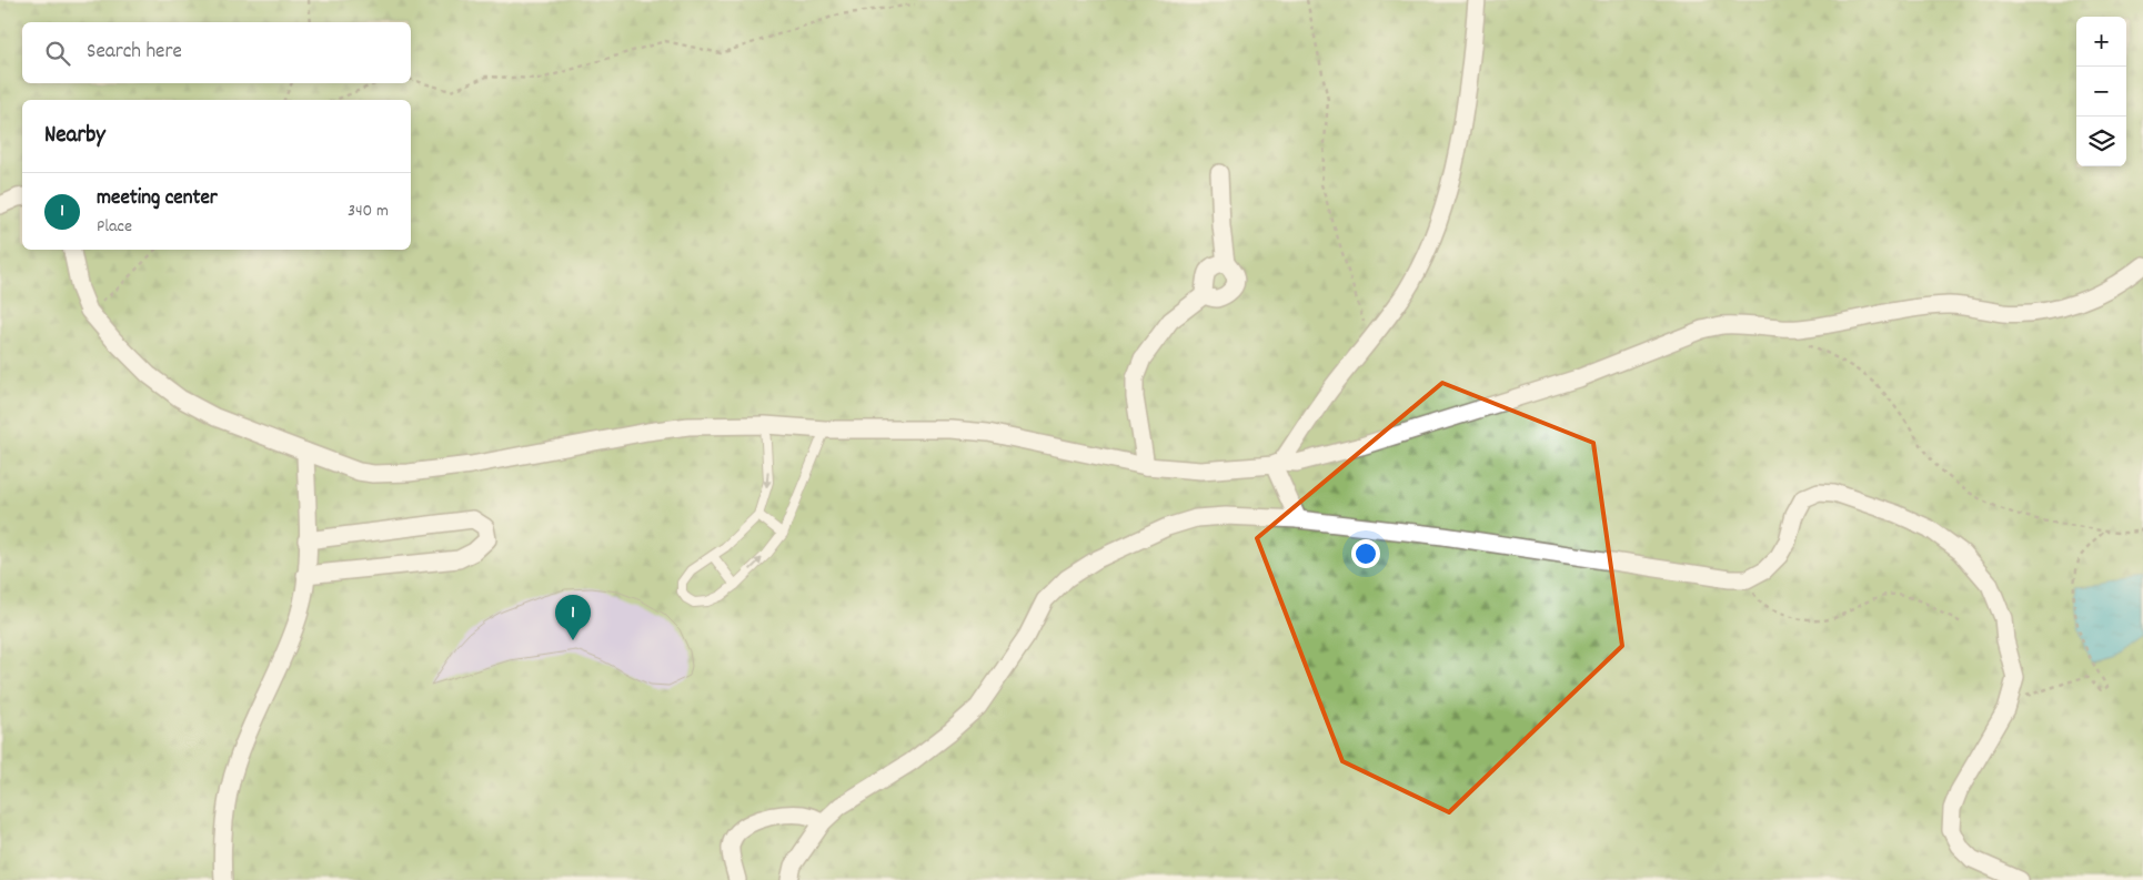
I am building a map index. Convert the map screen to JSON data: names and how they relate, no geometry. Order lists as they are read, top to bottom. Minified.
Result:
{"page":{"map_buttons":["+","−"],"search":"Search here","heading":"Nearby","list":[{"mark":"1","name":"meeting center","note":"Place","value":"340 m"}],"pins":"1"}}
